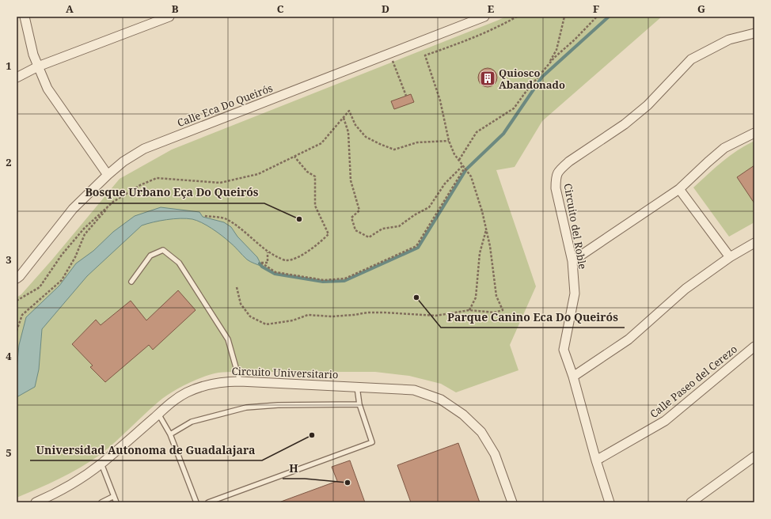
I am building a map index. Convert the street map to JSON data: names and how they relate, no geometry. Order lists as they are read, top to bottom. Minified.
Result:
{"streets":{"street":["Calle Eca Do Queirós","Circuito del Roble","Circuito Universitario","Calle Paseo del Cerezo"]},"crossings":[["Circuito del Roble","Calle Paseo del Cerezo"]],"places":{"building":["Quiosco Abandonado"],"other":["Bosque Urbano Eça Do Queirós","Parque Canino Eca Do Queirós","Universidad Autonoma de Guadalajara","H"]},"grid":{"columns":["A","B","C","D","E","F","G"],"rows":["1","2","3","4","5"]}}
